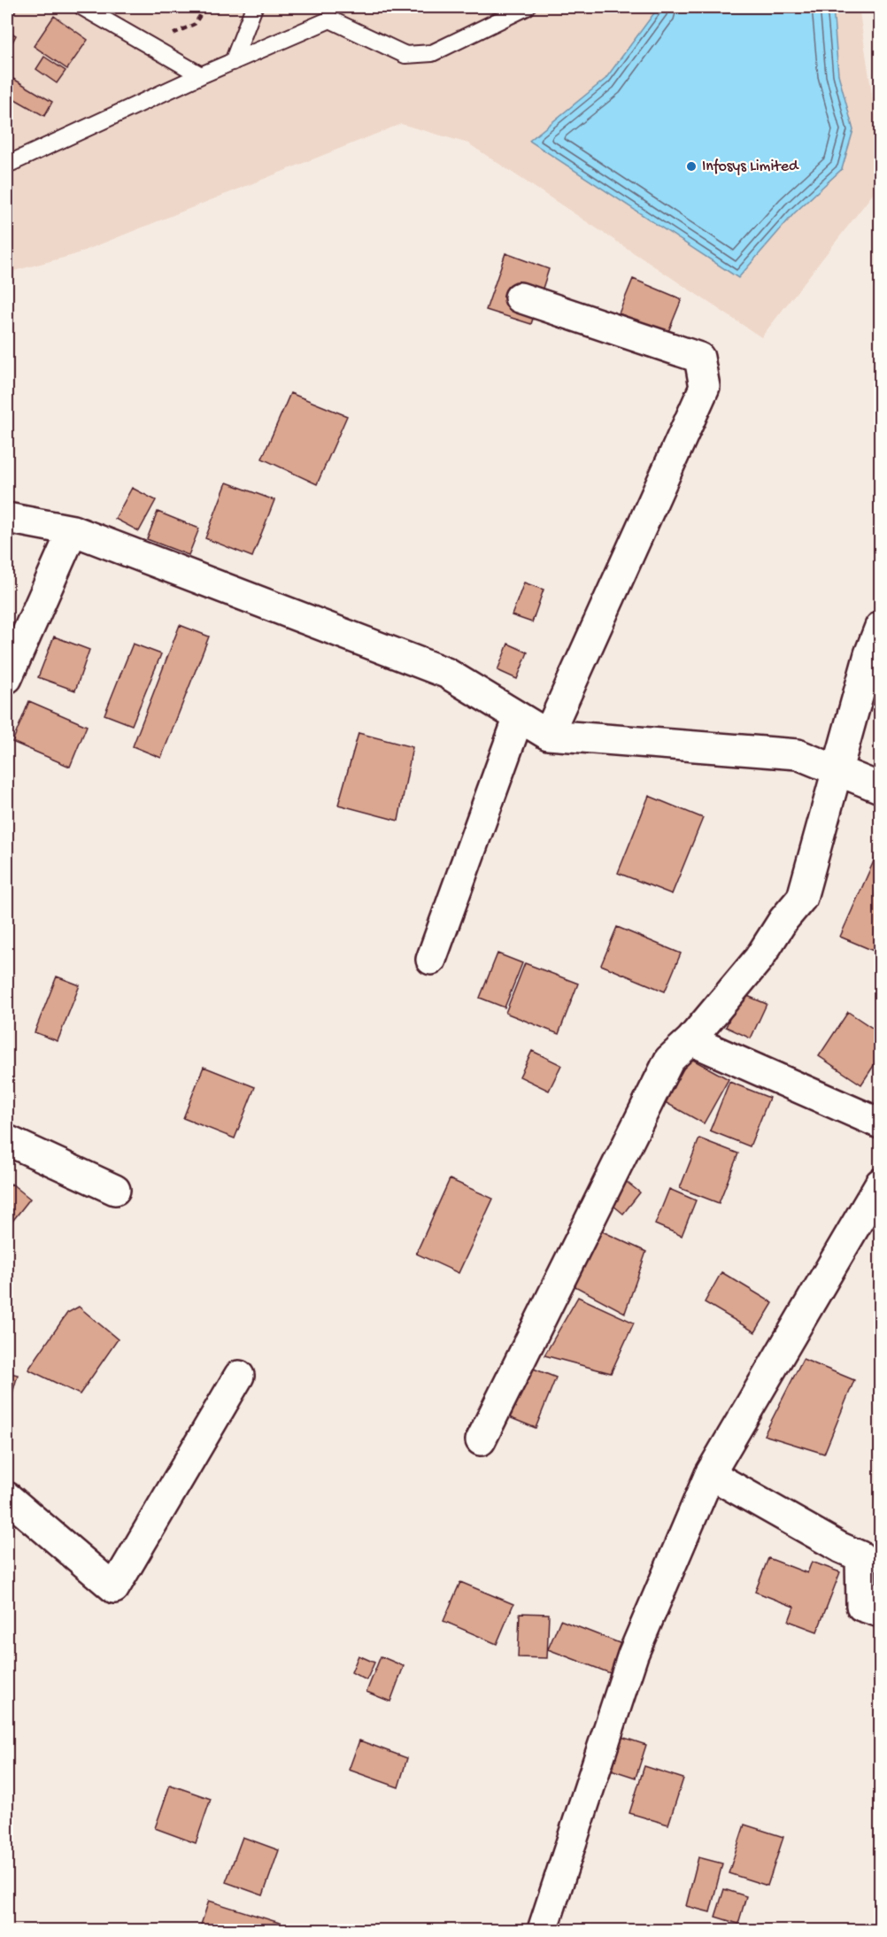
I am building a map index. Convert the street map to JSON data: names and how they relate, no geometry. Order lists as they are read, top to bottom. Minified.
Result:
{"places":["Infosys Limited"]}
